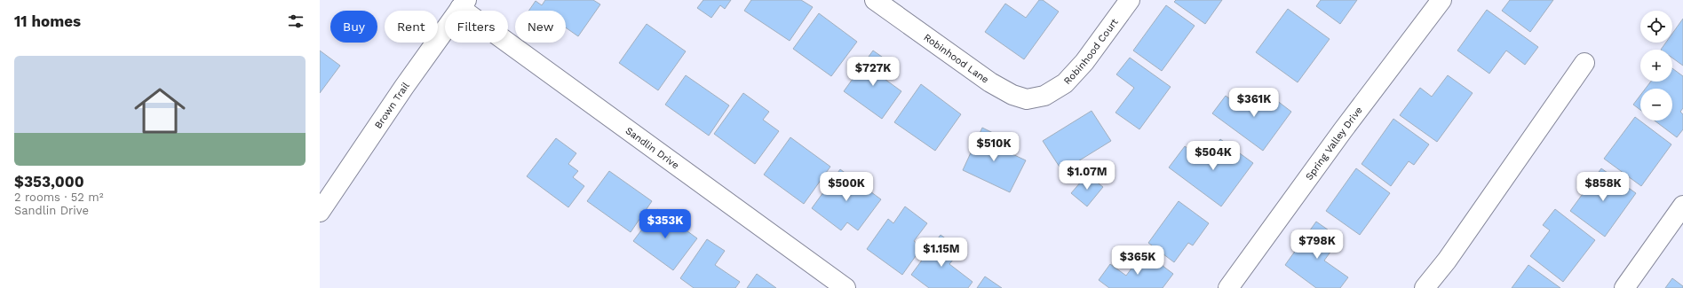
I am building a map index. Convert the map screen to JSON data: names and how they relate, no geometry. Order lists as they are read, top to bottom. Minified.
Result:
{"streets":{"street":["Robinhood Court","Robinhood Lane","Brown Trail","Spring Valley Drive","Sandlin Drive"]},"crossings":[["Robinhood Court","Robinhood Lane"],["Brown Trail","Sandlin Drive"]],"page":{"heading":"11 homes","map_buttons":["+","−"],"chip":["Buy","Rent","Filters","New"],"list":[{"name":"$353,000","note":"2 rooms · 52 m² · Sandlin Drive"}],"price":["$727K","$361K","$510K","$504K","$1.07M","$500K","$858K","$353K","$798K","$1.15M","$365K"]}}
